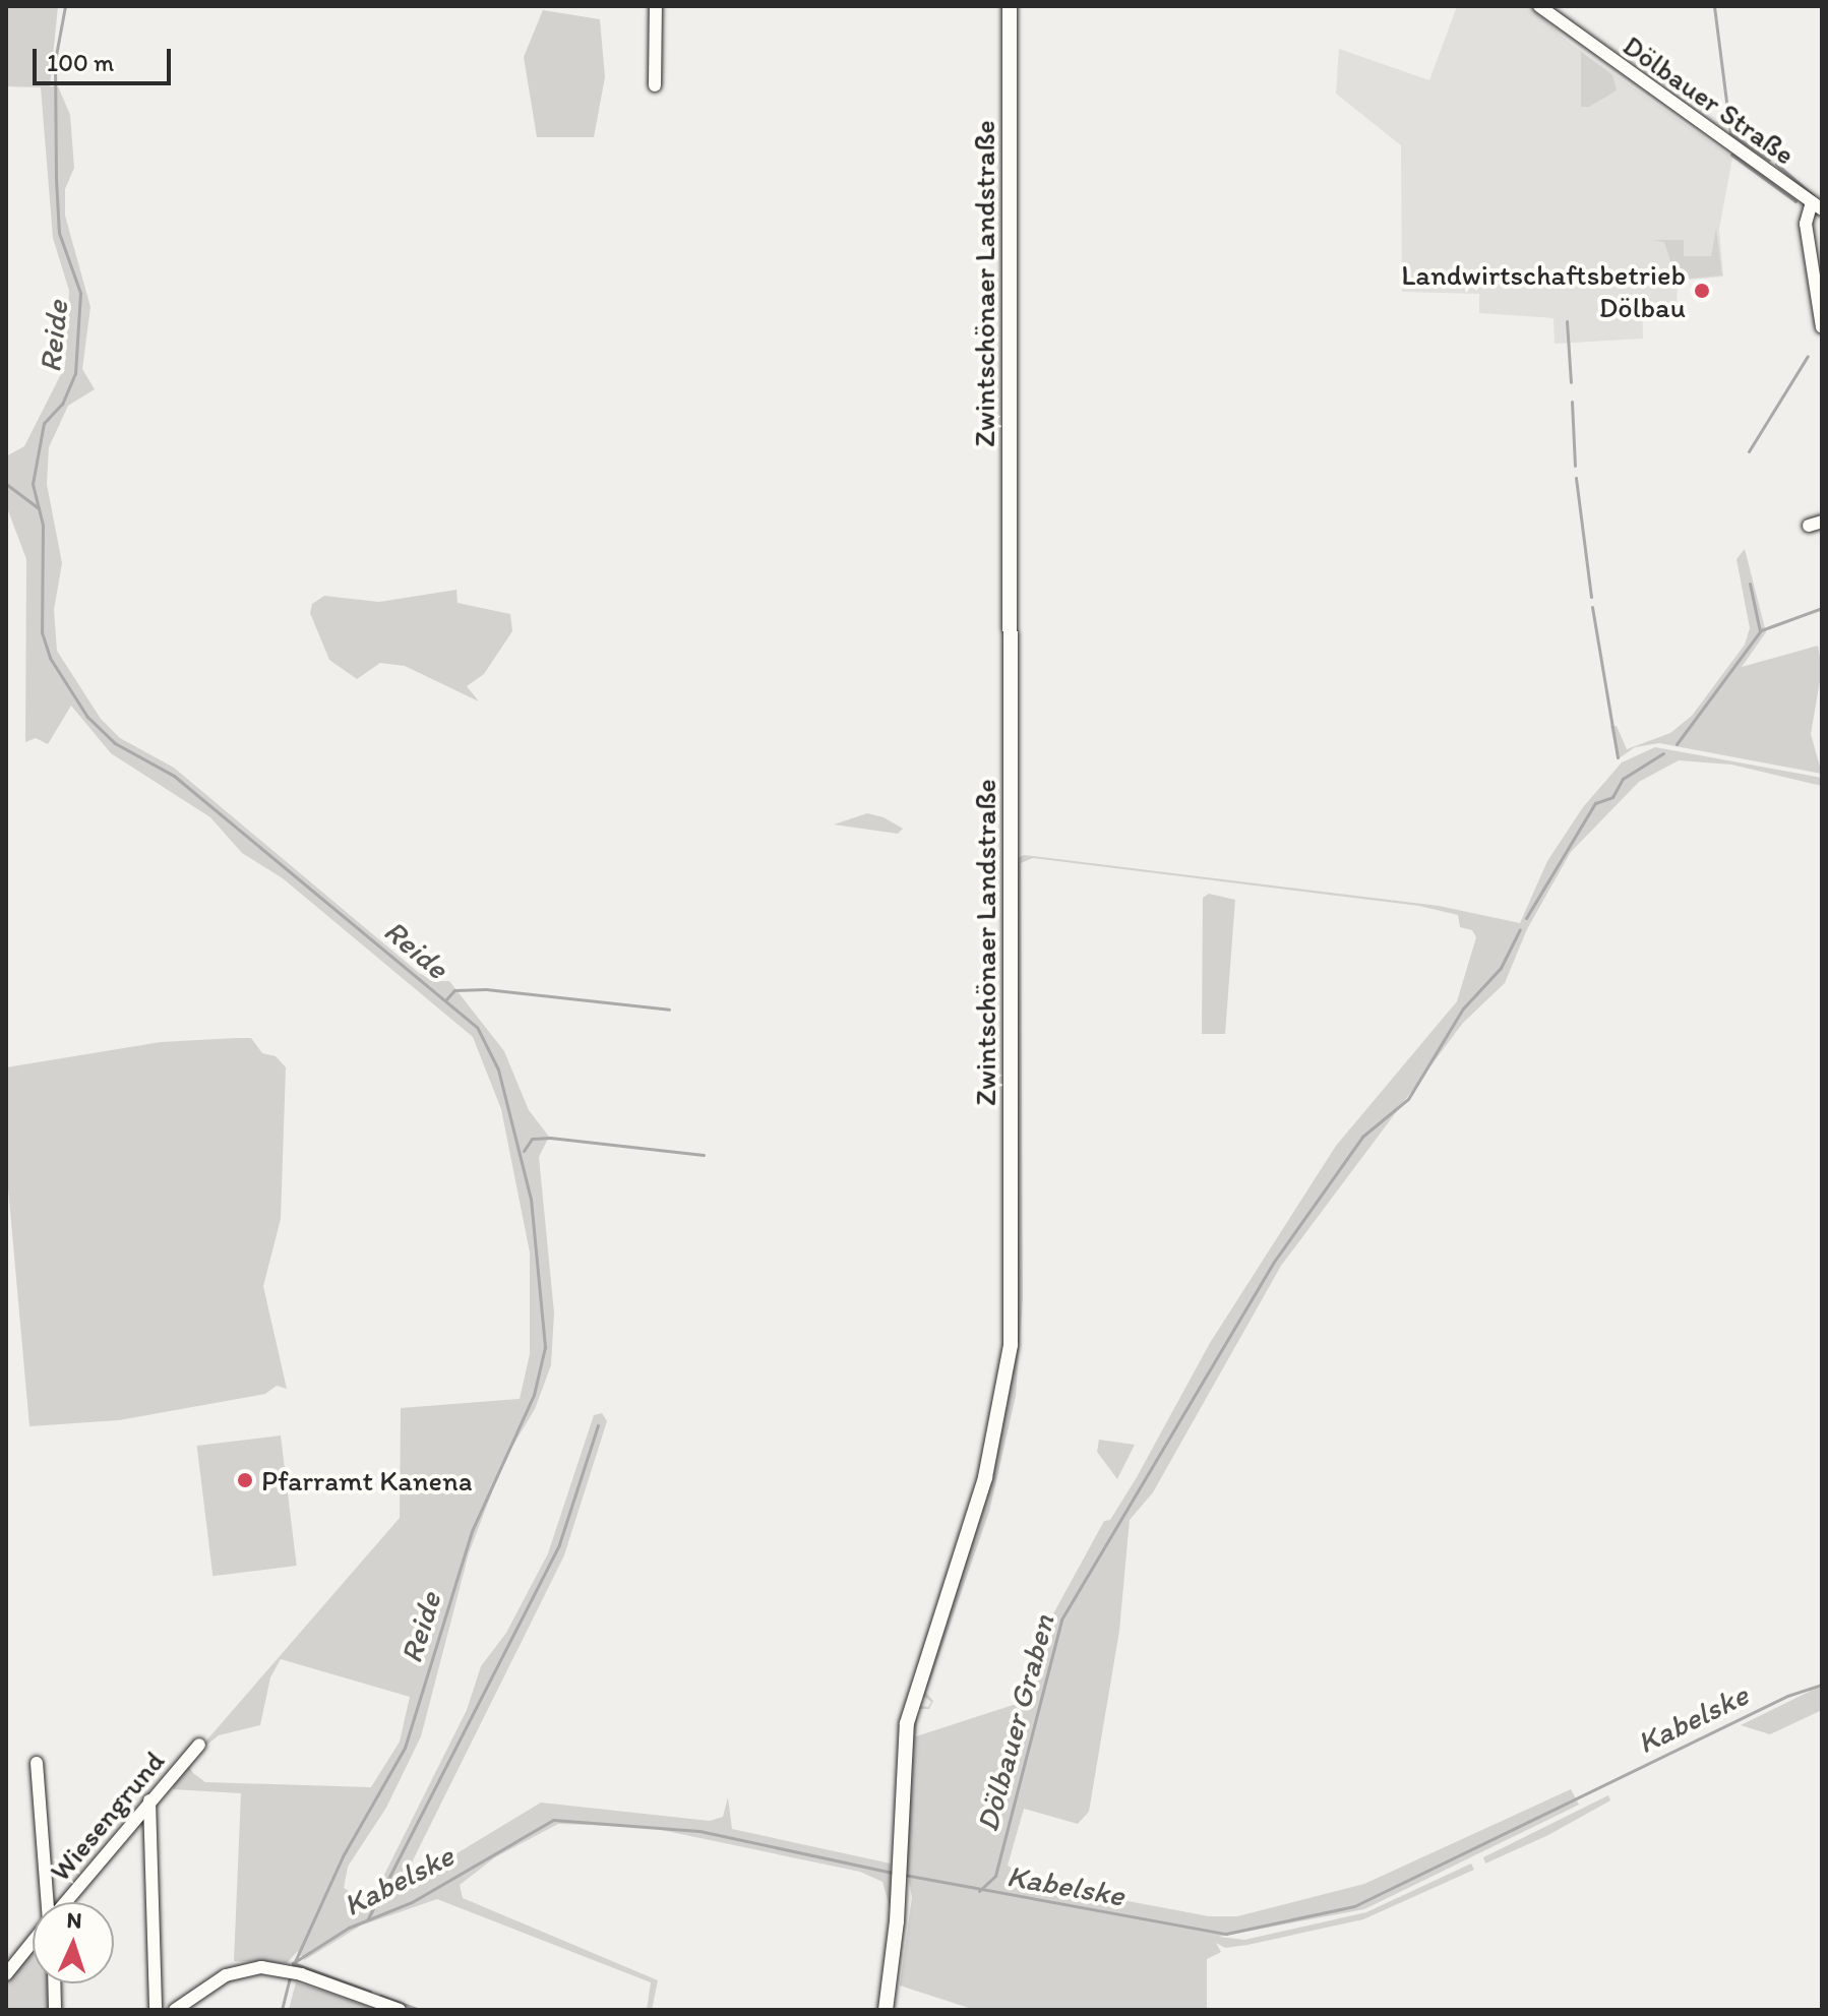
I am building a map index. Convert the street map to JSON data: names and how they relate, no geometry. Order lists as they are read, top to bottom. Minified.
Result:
{"streets":{"main road":["Zwintschönaer Landstraße"],"street":["Dölbauer Straße","Wiesengrund"]},"water":["Reide","Kabelske","Dölbauer Graben"],"places":["Landwirtschaftsbetrieb Dölbau","Pfarramt Kanena"],"scale_bar":"100 m","north":"top"}
